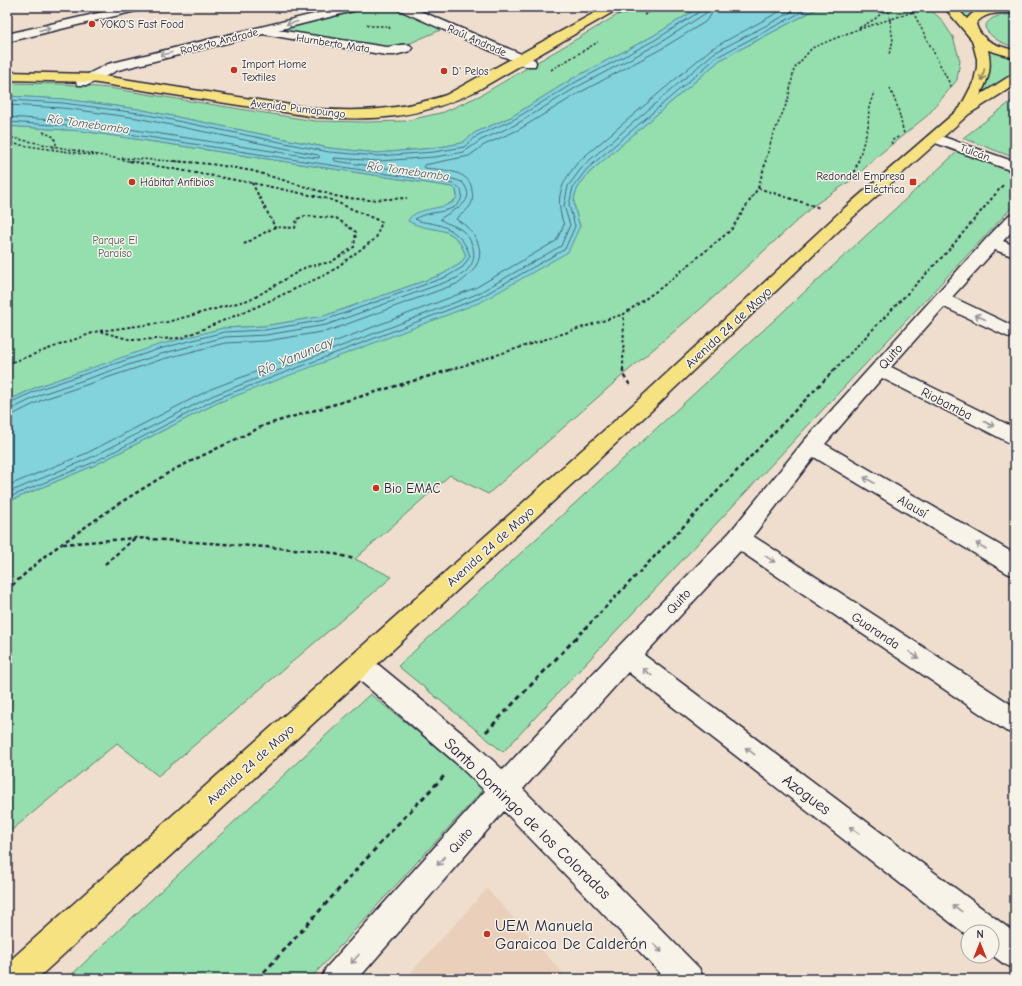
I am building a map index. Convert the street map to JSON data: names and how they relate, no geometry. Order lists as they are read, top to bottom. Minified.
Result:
{"streets":{"main road":["Avenida Pumapungo","Avenida 24 de Mayo"],"street":["Raúl Andrade","Roberto Andrade","Humberto Mata","Tulcán","Quito","Riobamba","Alausí","Guaranda","Azogues","Santo Domingo de los Colorados"]},"crossings":[["Raúl Andrade","Avenida Pumapungo"],["Roberto Andrade","Humberto Mata"],["Roberto Andrade","Avenida Pumapungo"],["Tulcán","Avenida 24 de Mayo"],["Avenida 24 de Mayo","Santo Domingo de los Colorados"],["Quito","Riobamba"],["Quito","Alausí"],["Quito","Guaranda"],["Quito","Azogues"],["Quito","Santo Domingo de los Colorados"]],"one_way":["Roberto Andrade","Alausí","Guaranda","Azogues","Santo Domingo de los Colorados"],"water":["Río Tomebamba","Río Yanuncay"],"parks":["Parque El Paraíso"],"places":{"other":["YOKO'S Fast Food","Import Home Textiles","D' Pelos","Hábitat Anfibios","Bio EMAC","UEM Manuela Garaicoa De Calderón"],"transit":["Redondel Empresa Eléctrica"]},"north":"top"}
